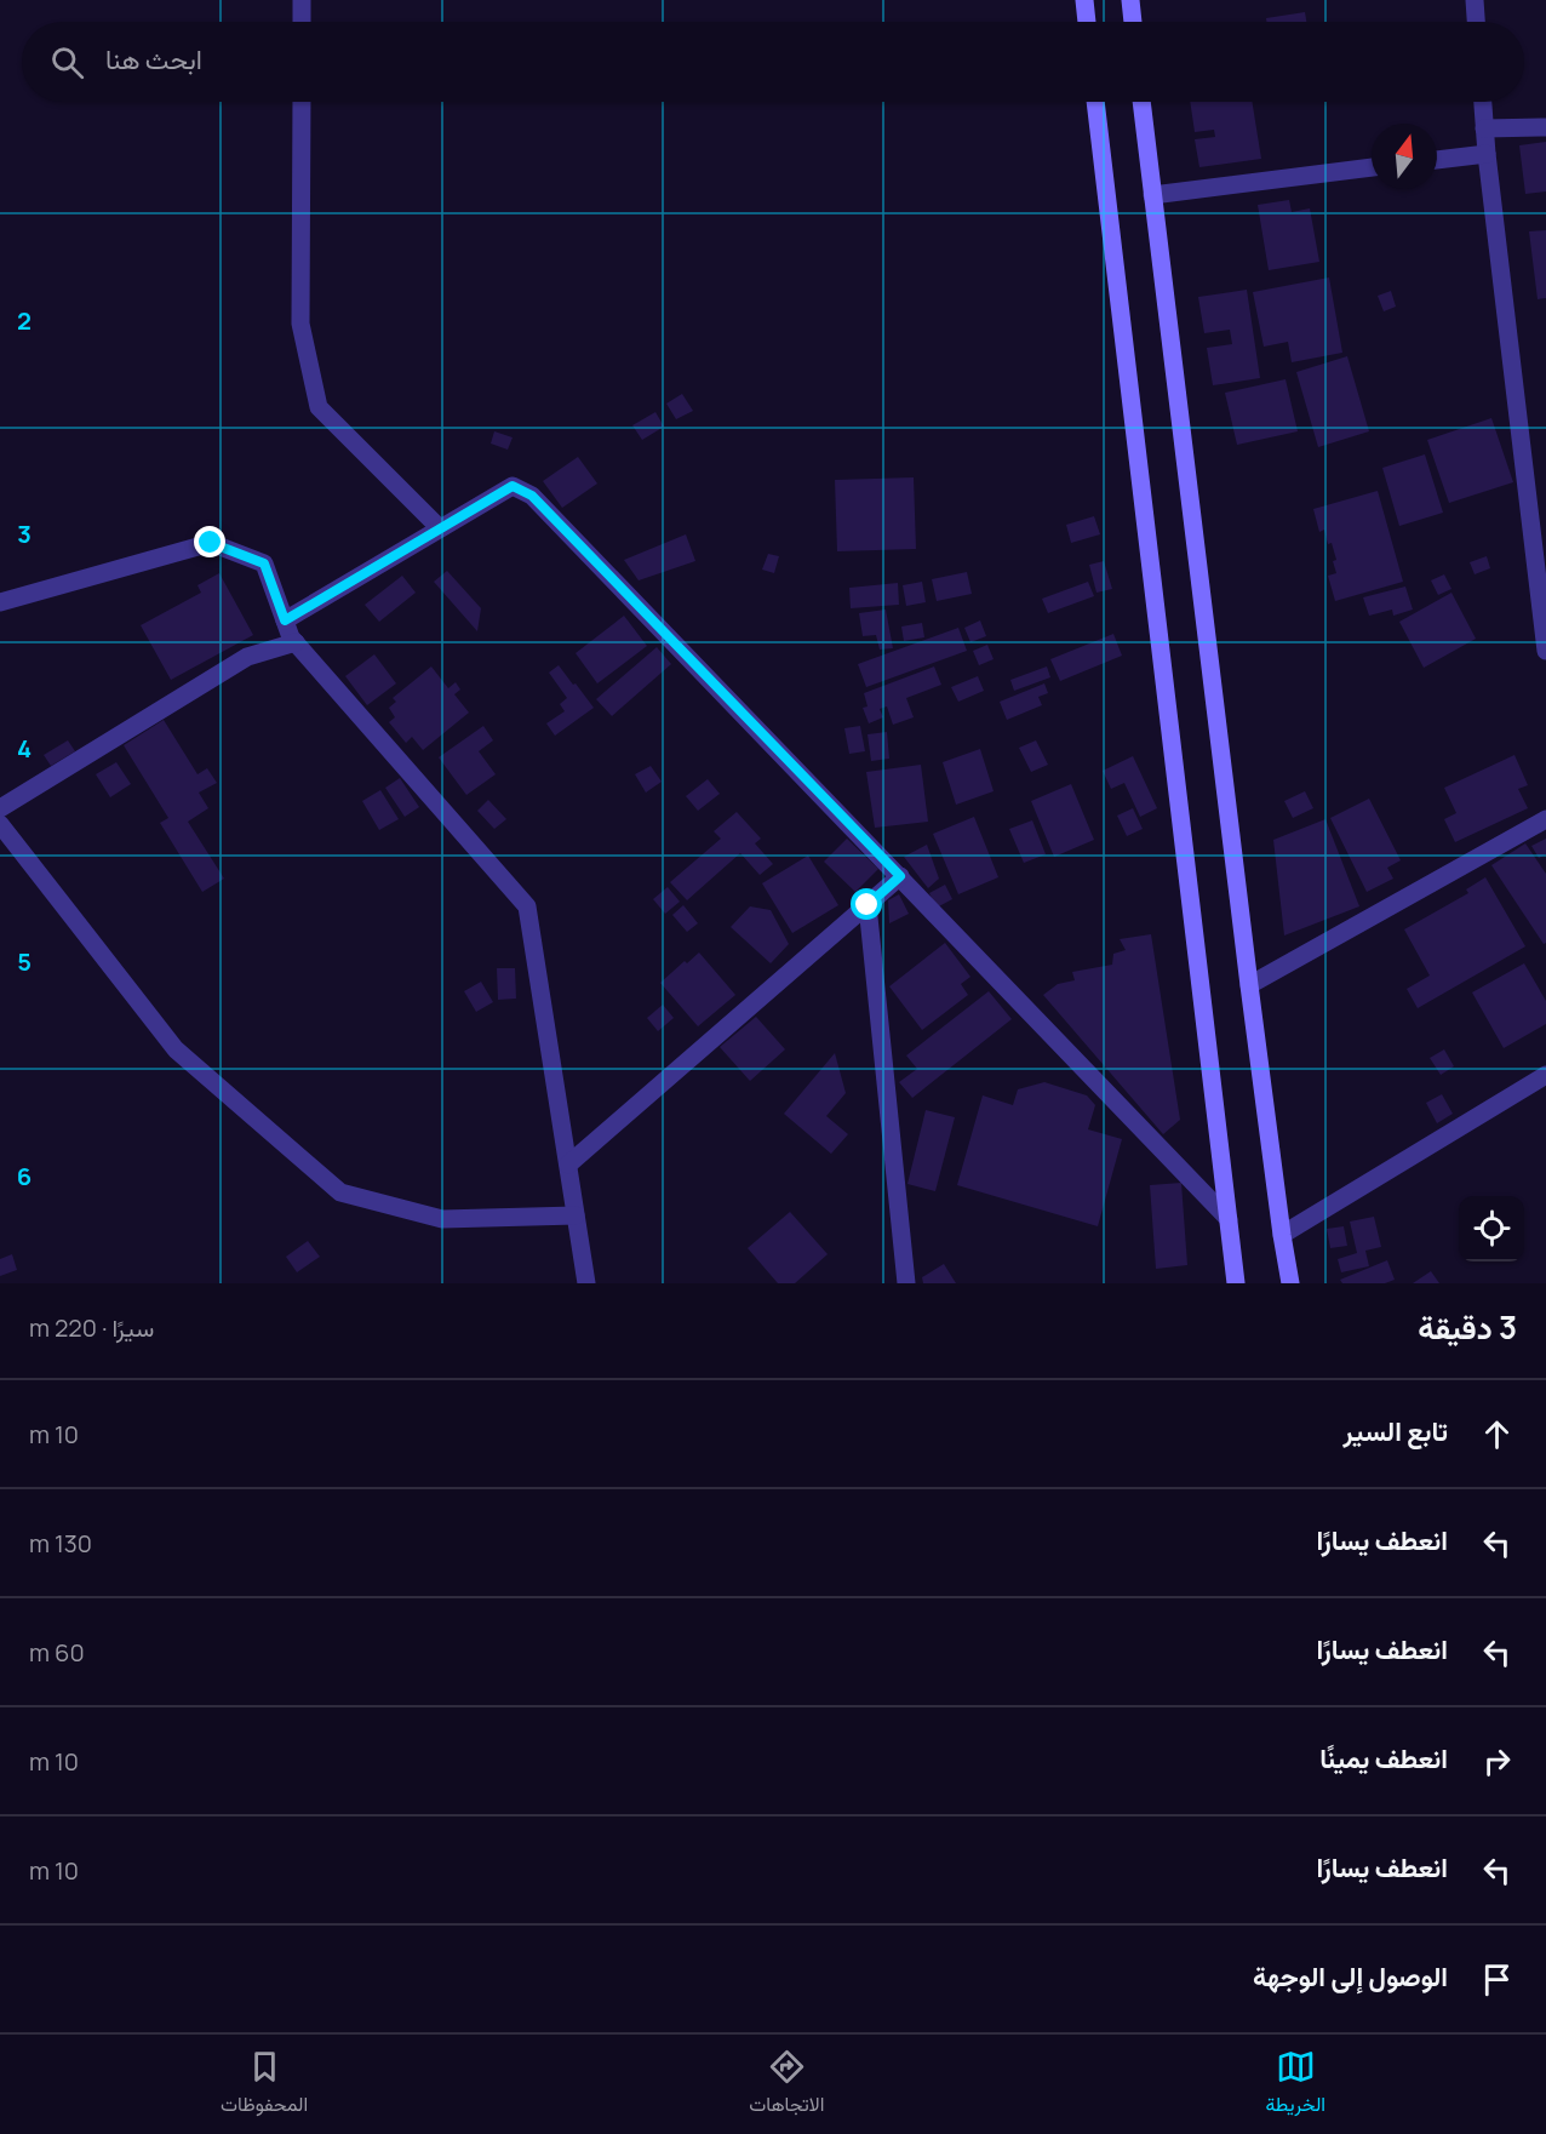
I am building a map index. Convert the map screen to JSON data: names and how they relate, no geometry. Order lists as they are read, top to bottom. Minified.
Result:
{"north":"top","page":{"search":"ابحث هنا","heading":["3 دقيقة","سيرًا · 220 m"],"list":[["تابع السير","10 m"],["انعطف يسارًا","130 m"],["انعطف يسارًا","60 m"],["انعطف يمينًا","10 m"],["انعطف يسارًا","10 m"],"الوصول إلى الوجهة"],"nav":["الخريطة","الاتجاهات","المحفوظات"]},"grid":{"rows":["2","3","4","5","6"]}}
